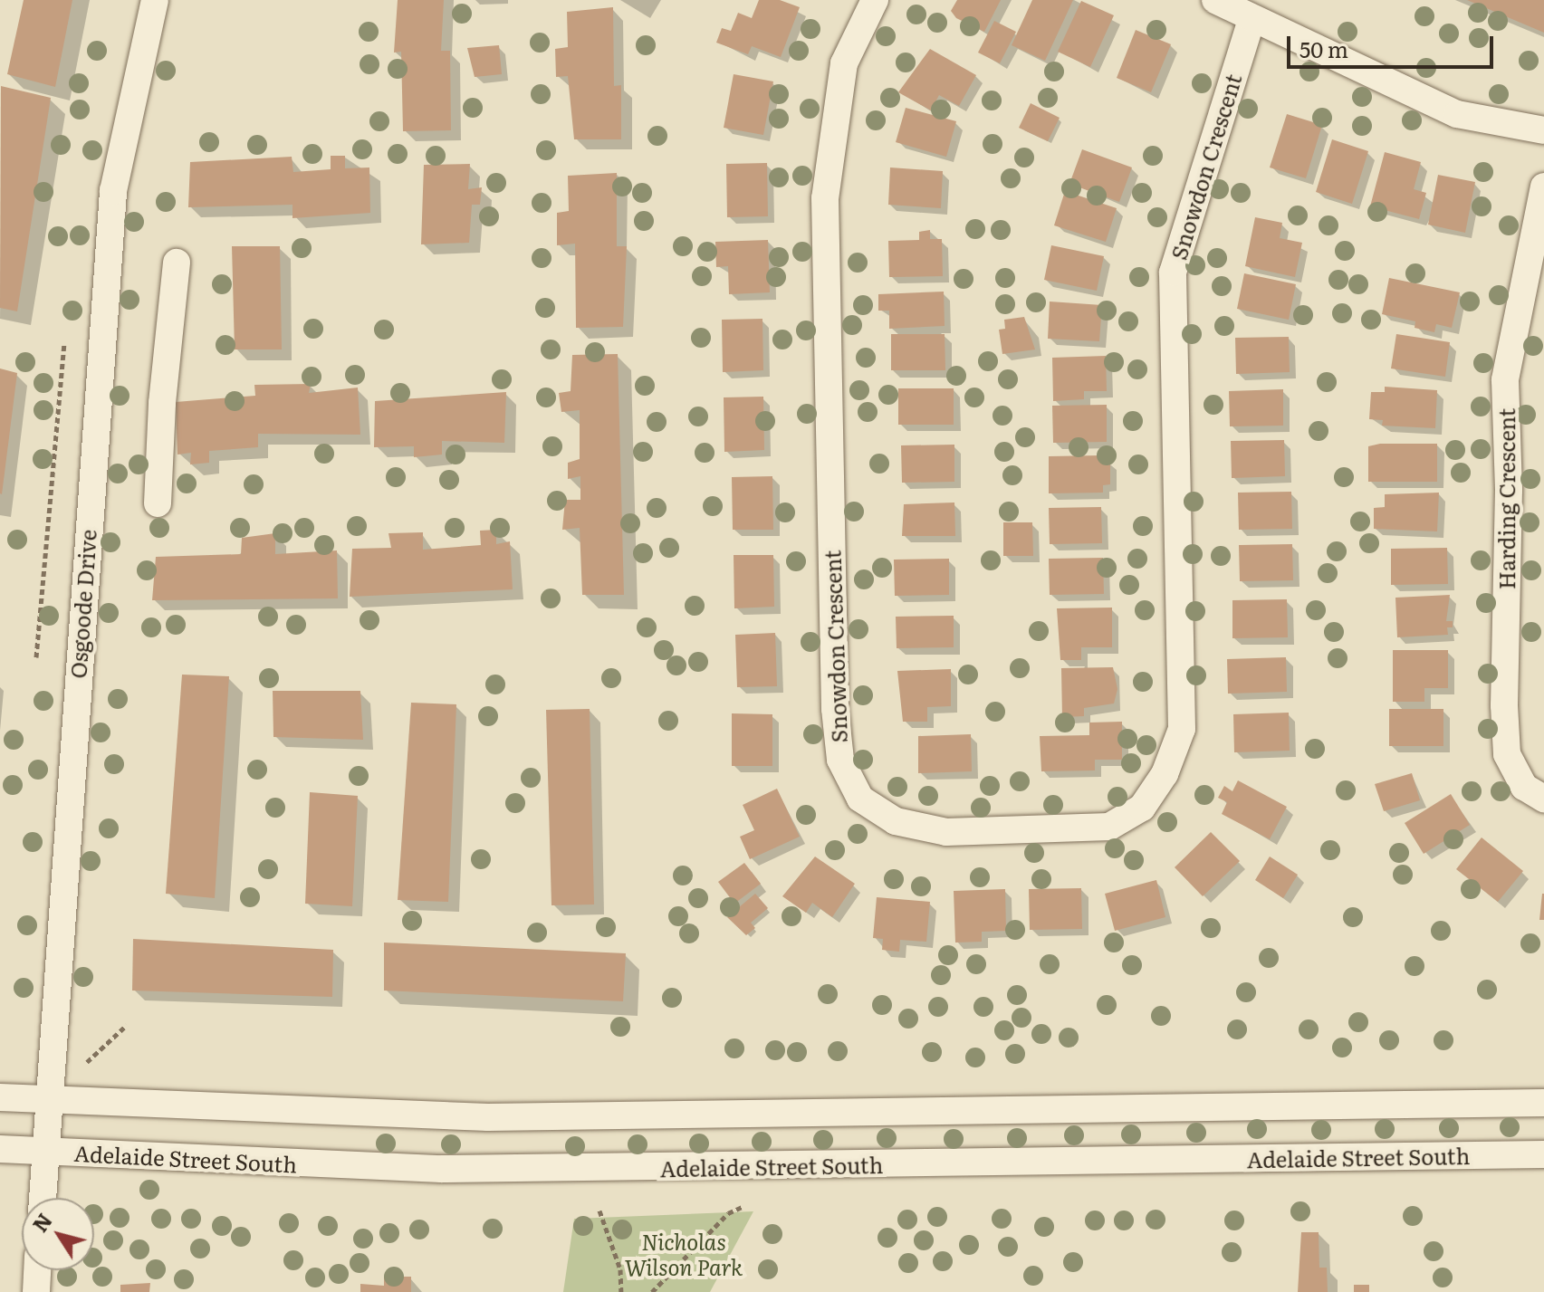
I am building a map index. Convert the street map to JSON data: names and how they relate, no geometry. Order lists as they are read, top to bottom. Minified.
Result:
{"streets":{"street":["Snowdon Crescent","Harding Crescent","Osgoode Drive","Adelaide Street South"]},"crossings":[["Osgoode Drive","Adelaide Street South"]],"parks":["Nicholas Wilson Park"],"scale_bar":"50 m","north":"top left"}
